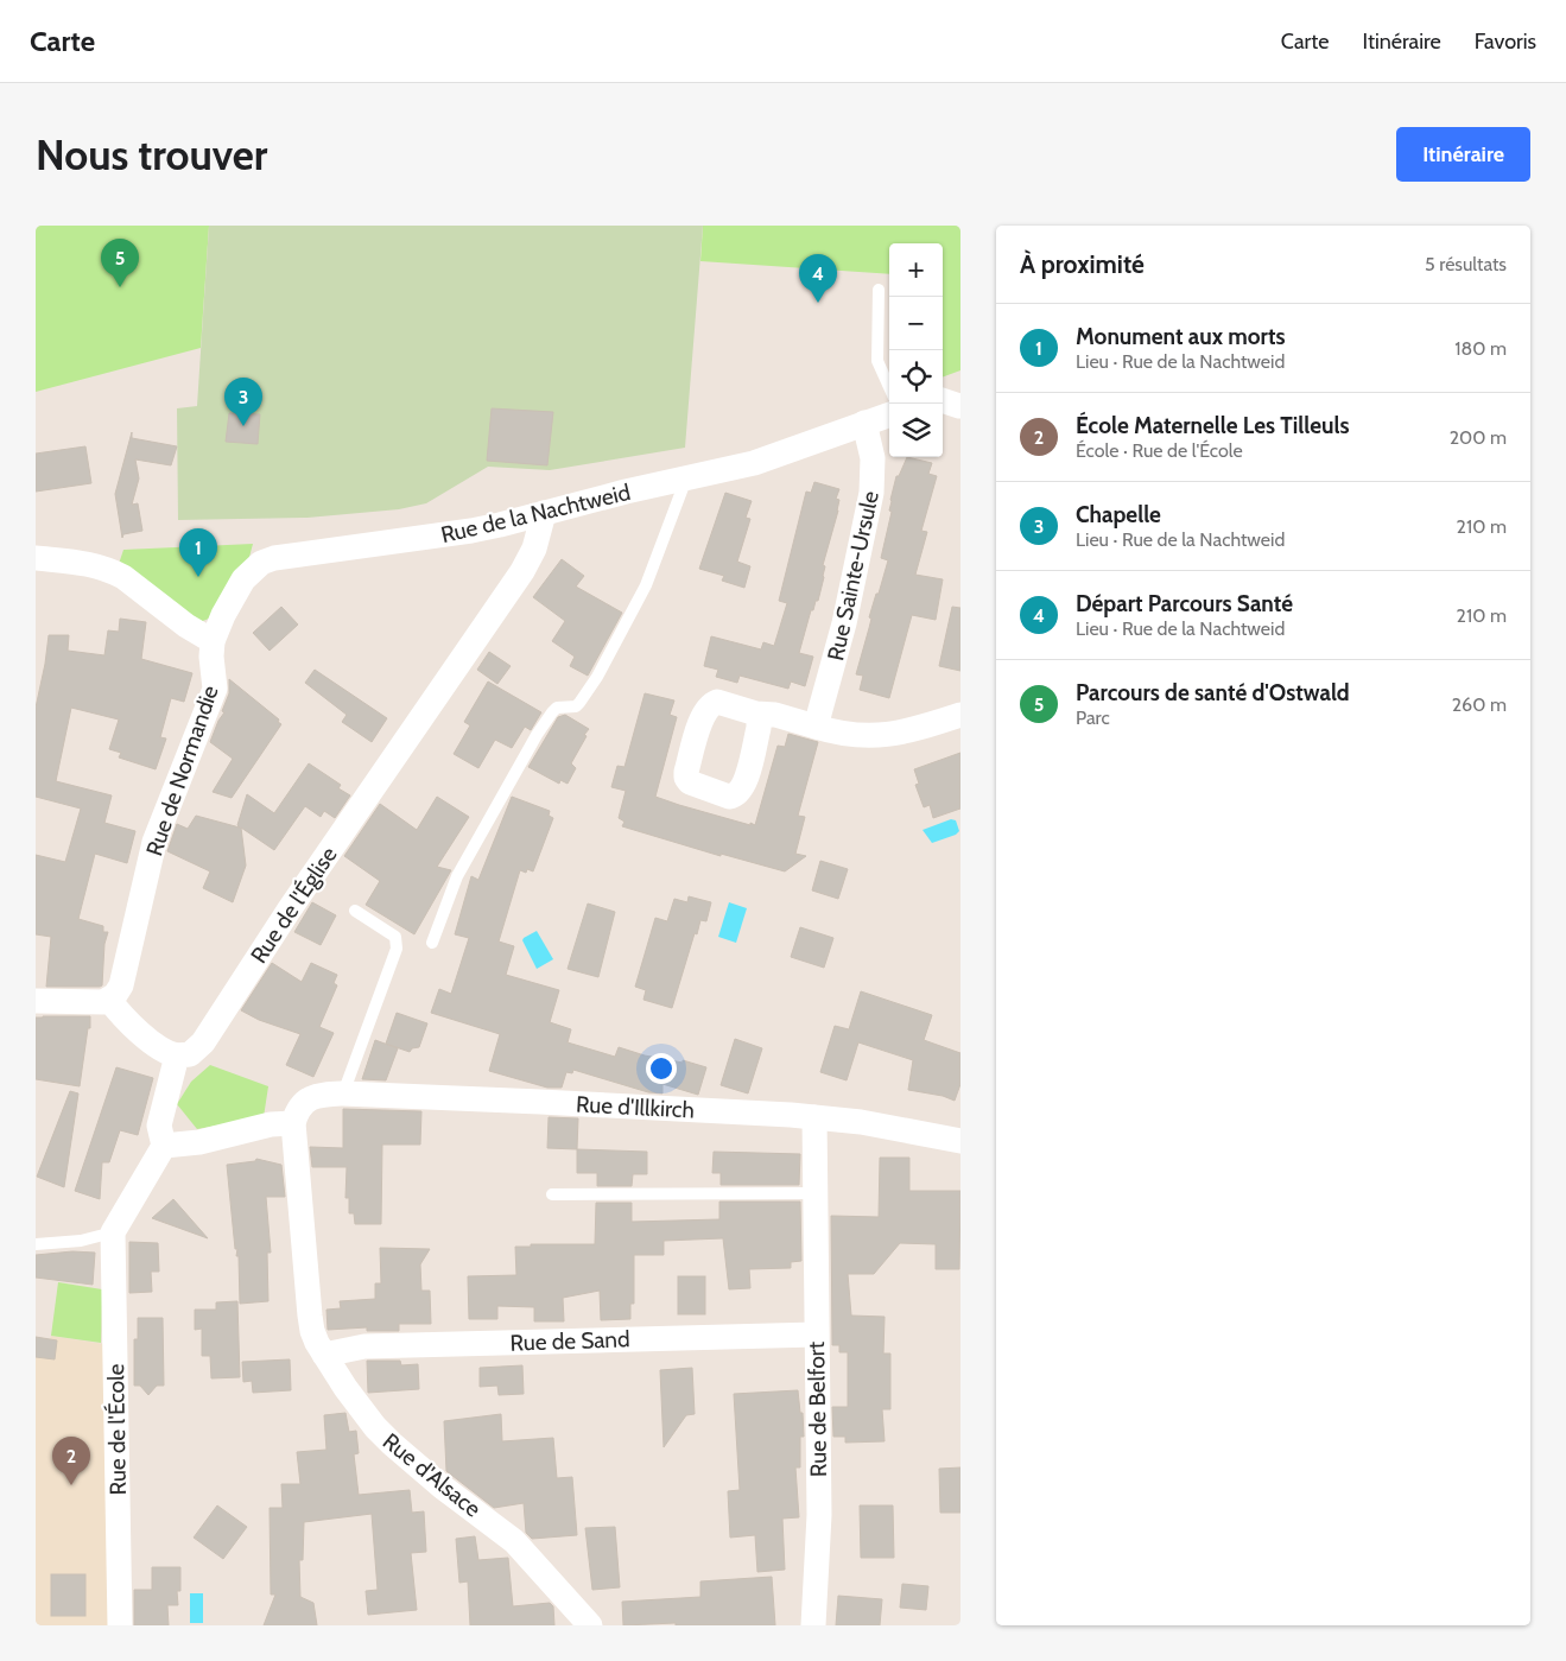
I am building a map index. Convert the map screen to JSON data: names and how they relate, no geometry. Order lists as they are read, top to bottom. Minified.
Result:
{"streets":{"street":["Rue de la Nachtweid","Rue Sainte-Ursule","Rue de Normandie","Rue de l'Église","Rue d'Illkirch","Rue de Sand","Rue de Belfort","Rue de l'École","Rue d'Alsace"]},"crossings":[["Rue de la Nachtweid","Rue Sainte-Ursule"],["Rue de la Nachtweid","Rue de Normandie"],["Rue de la Nachtweid","Rue de l'Église"],["Rue d'Illkirch","Rue de Belfort"],["Rue d'Illkirch","Rue d'Alsace"],["Rue de Sand","Rue de Belfort"],["Rue de Sand","Rue d'Alsace"]],"page":{"header":"Carte","nav":["Carte","Itinéraire","Favoris"],"buttons":"Itinéraire","title":"Nous trouver","heading":["À proximité","5 résultats"],"pins":["5","4","3","1","2"],"map_buttons":["+","−"],"list":[{"mark":"1","name":"Monument aux morts","note":"Lieu · Rue de la Nachtweid","value":"180 m"},{"mark":"2","name":"École Maternelle Les Tilleuls","note":"École · Rue de l'École","value":"200 m"},{"mark":"3","name":"Chapelle","note":"Lieu · Rue de la Nachtweid","value":"210 m"},{"mark":"4","name":"Départ Parcours Santé","note":"Lieu · Rue de la Nachtweid","value":"210 m"},{"mark":"5","name":"Parcours de santé d'Ostwald","note":"Parc","value":"260 m"}]}}
